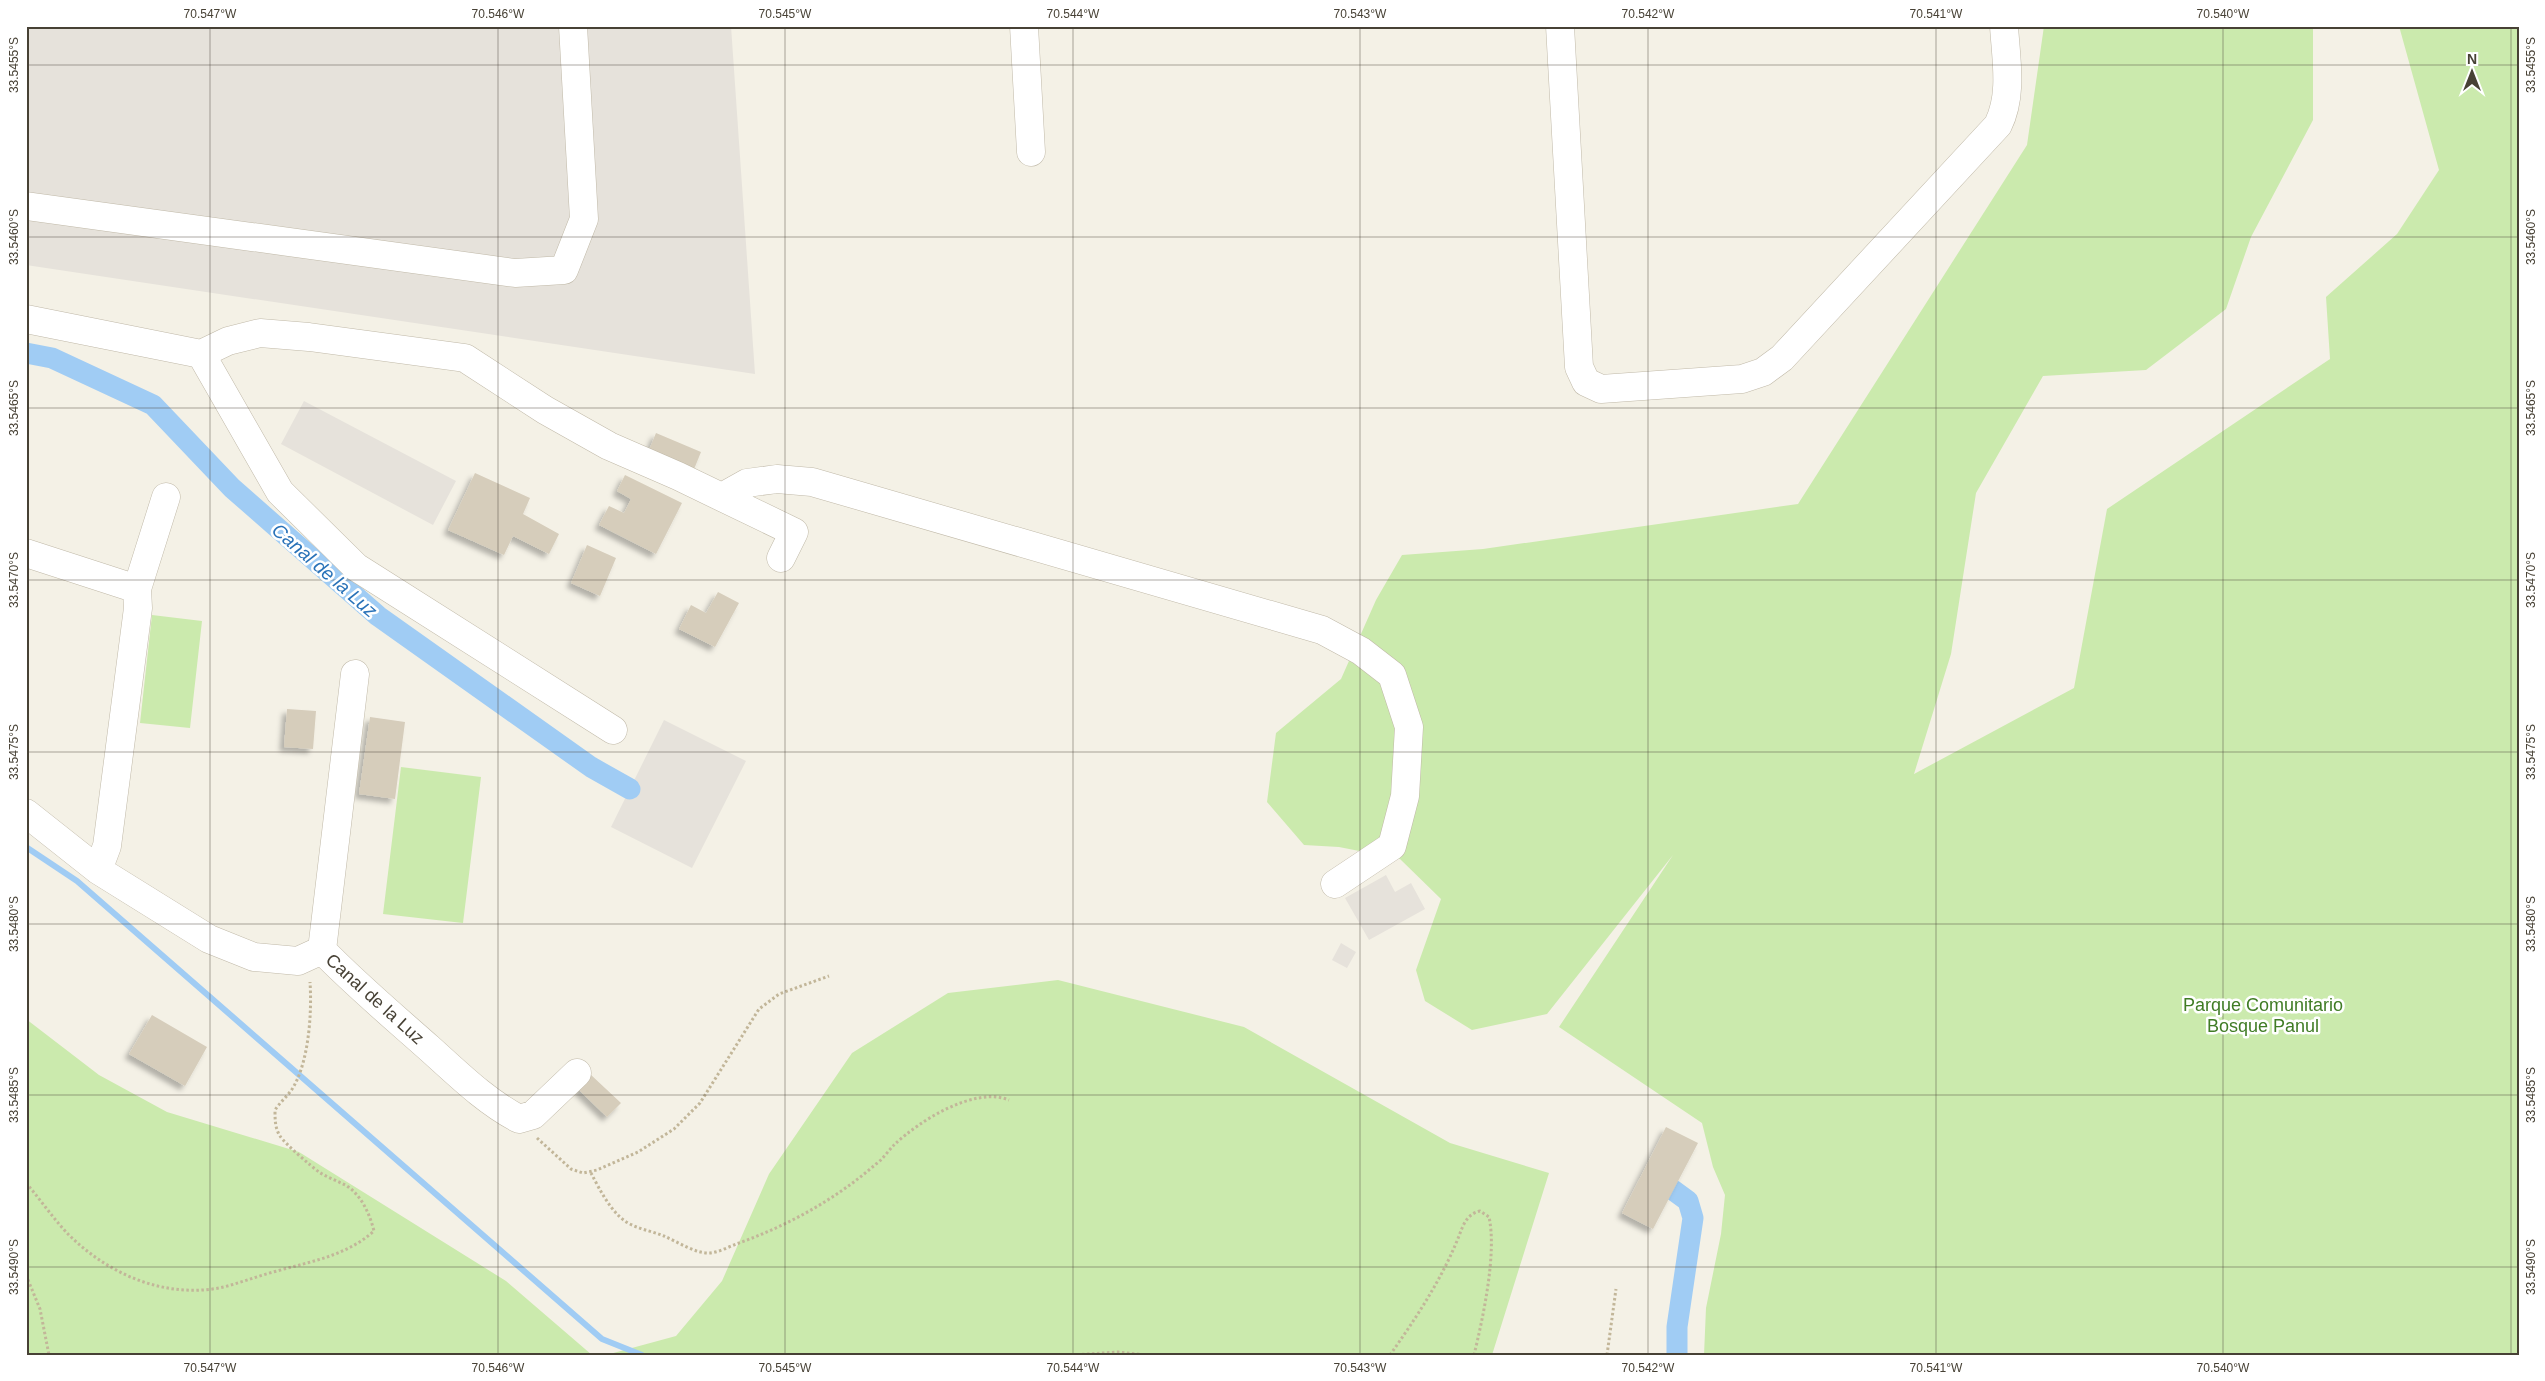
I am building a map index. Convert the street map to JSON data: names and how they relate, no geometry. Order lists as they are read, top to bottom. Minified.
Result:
{"streets":{"street":["Canal de la Luz"]},"water":["Canal de la Luz"],"parks":["Parque Comunitario Bosque Panul"],"north":"top","coordinates":["70.547°W","70.546°W","70.545°W","70.544°W","70.543°W","70.542°W","70.541°W","70.540°W","33.5455°S","33.5460°S","33.5465°S","33.5470°S","33.5475°S","33.5480°S","33.5485°S","33.5490°S"]}
